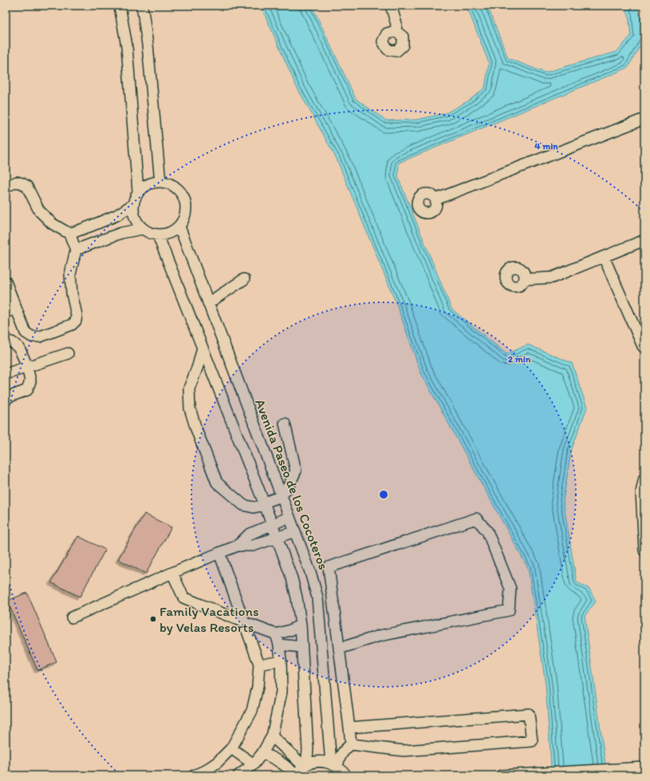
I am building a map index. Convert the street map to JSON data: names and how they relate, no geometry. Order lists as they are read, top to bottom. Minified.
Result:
{"streets":{"street":["Avenida Paseo de los Cocoteros"]},"places":["Family Vacations by Velas Resorts"],"rings":["4 min","2 min"]}
